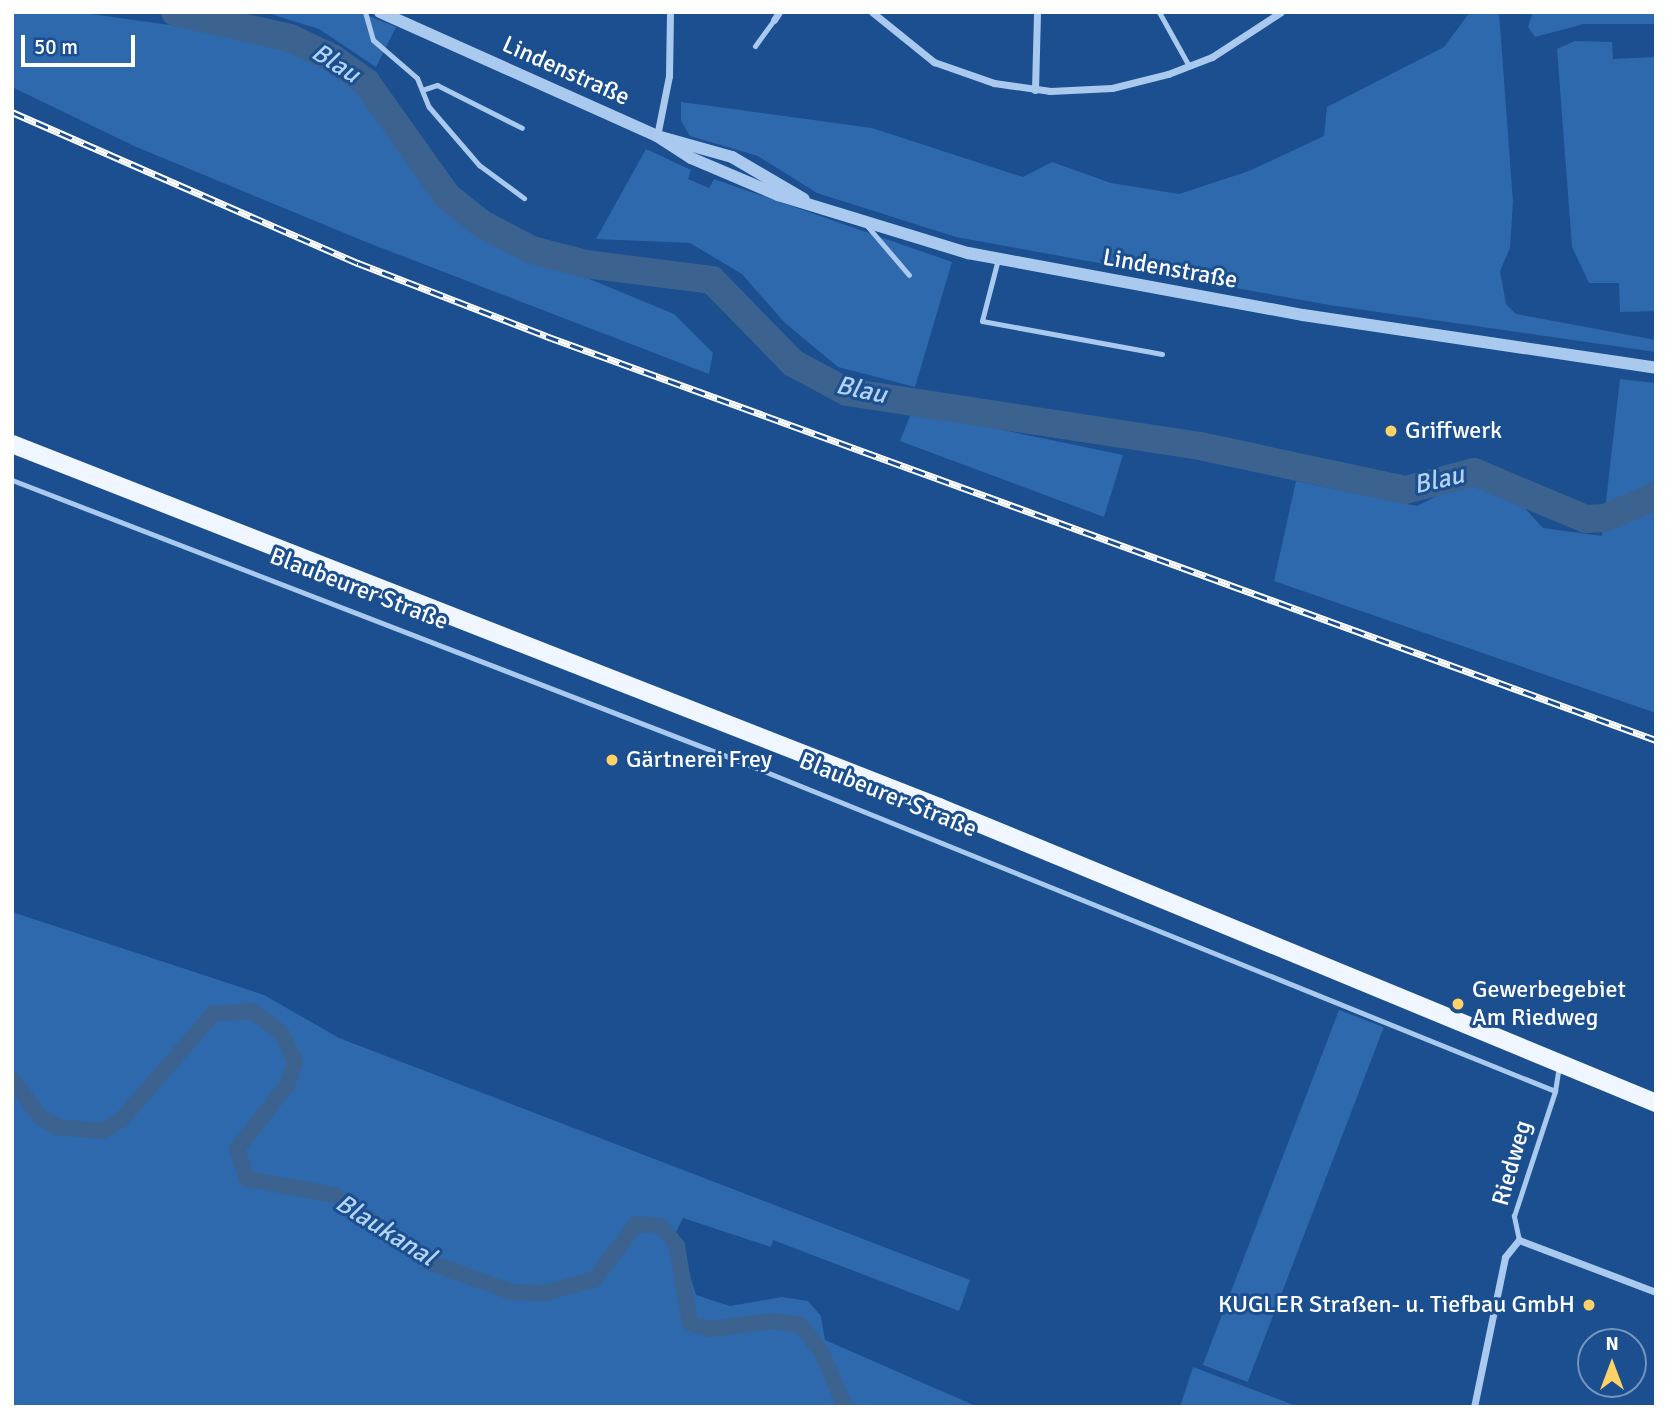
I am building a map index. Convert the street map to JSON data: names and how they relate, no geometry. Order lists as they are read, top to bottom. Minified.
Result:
{"streets":{"main road":["Blaubeurer Straße"],"street":["Lindenstraße","Riedweg"]},"crossings":[["Blaubeurer Straße","Riedweg"]],"water":["Blau","Blaukanal"],"places":["Griffwerk","Gärtnerei Frey","Gewerbegebiet Am Riedweg","KUGLER Straßen- u. Tiefbau GmbH"],"scale_bar":"50 m","north":"top"}
